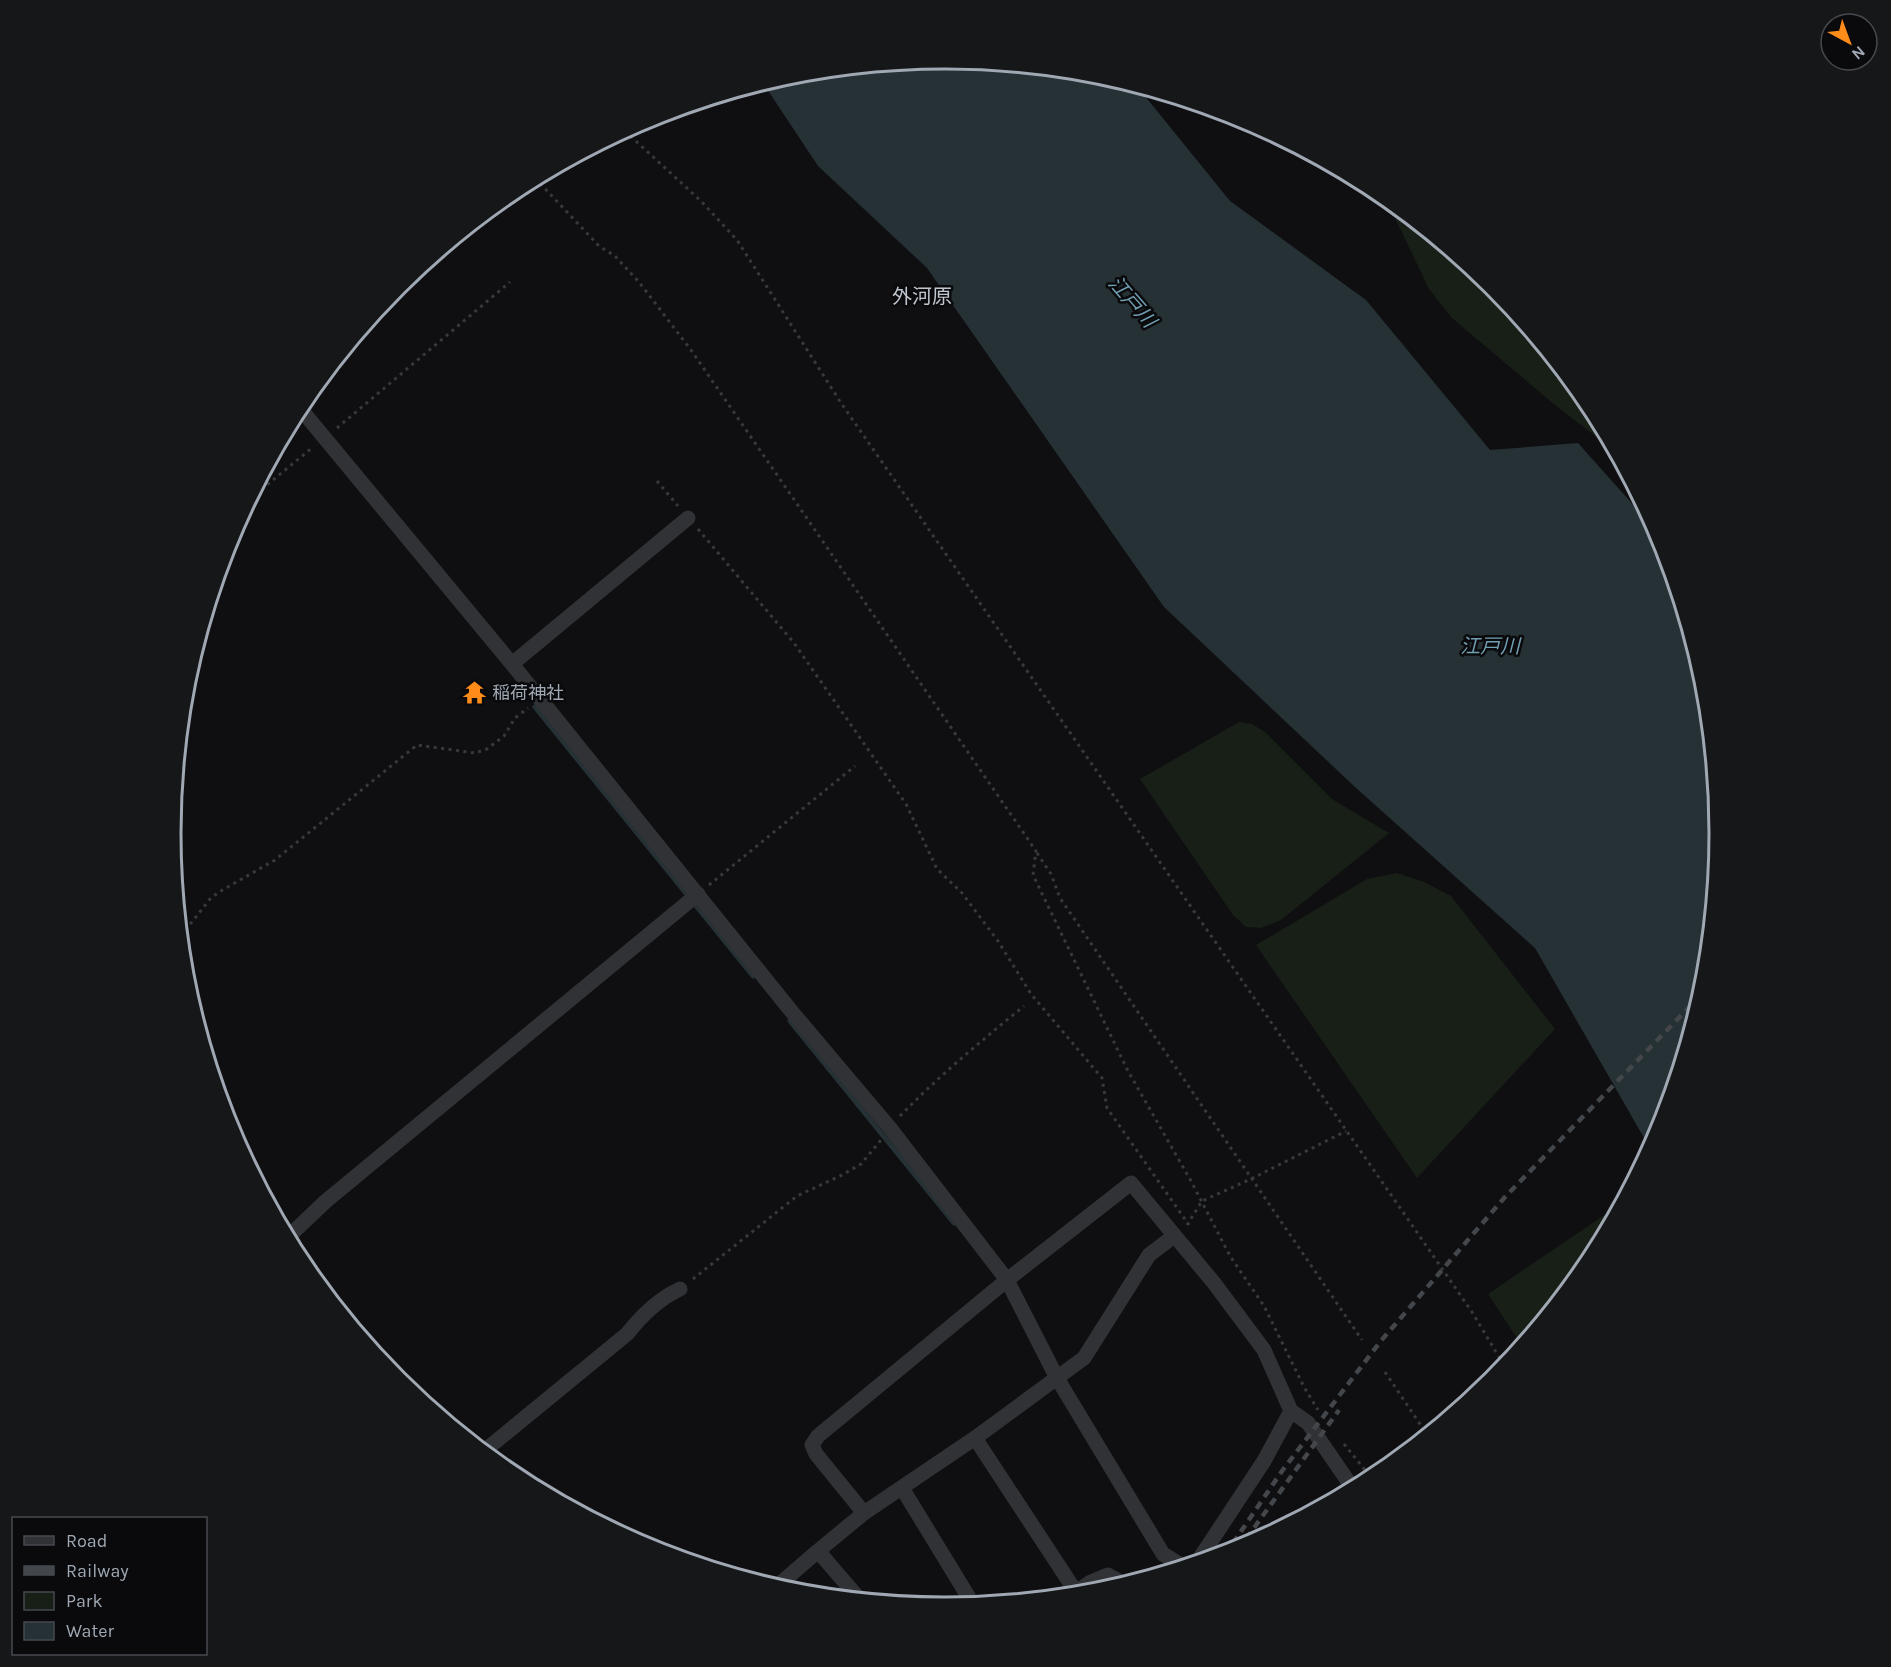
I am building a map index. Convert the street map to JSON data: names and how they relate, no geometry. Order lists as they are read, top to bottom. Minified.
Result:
{"districts":["外河原"],"water":["江戸川"],"places":{"temple":["稲荷神社"]},"legend":["Road","Railway","Park","Water"],"north":"bottom right"}
